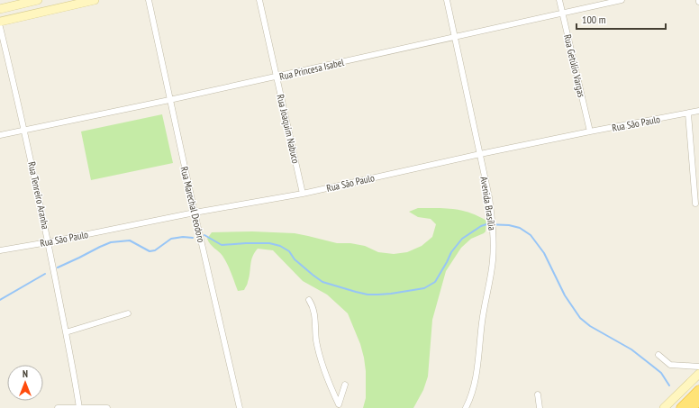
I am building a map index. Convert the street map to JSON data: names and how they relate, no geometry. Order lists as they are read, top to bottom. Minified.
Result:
{"streets":{"street":["Rua Getúlio Vargas","Rua Princesa Isabel","Rua São Paulo","Rua Joaquim Nabuco","Rua Tenreiro Aranha","Avenida Brasília","Rua Marechal Deodoro"]},"crossings":[["Rua Getúlio Vargas","Rua Princesa Isabel"],["Rua Getúlio Vargas","Rua São Paulo"],["Rua Princesa Isabel","Rua Joaquim Nabuco"],["Rua Princesa Isabel","Rua Tenreiro Aranha"],["Rua Princesa Isabel","Avenida Brasília"],["Rua Princesa Isabel","Rua Marechal Deodoro"],["Rua São Paulo","Rua Joaquim Nabuco"],["Rua São Paulo","Rua Tenreiro Aranha"],["Rua São Paulo","Avenida Brasília"],["Rua São Paulo","Rua Marechal Deodoro"]],"scale_bar":"100 m","north":"top"}
